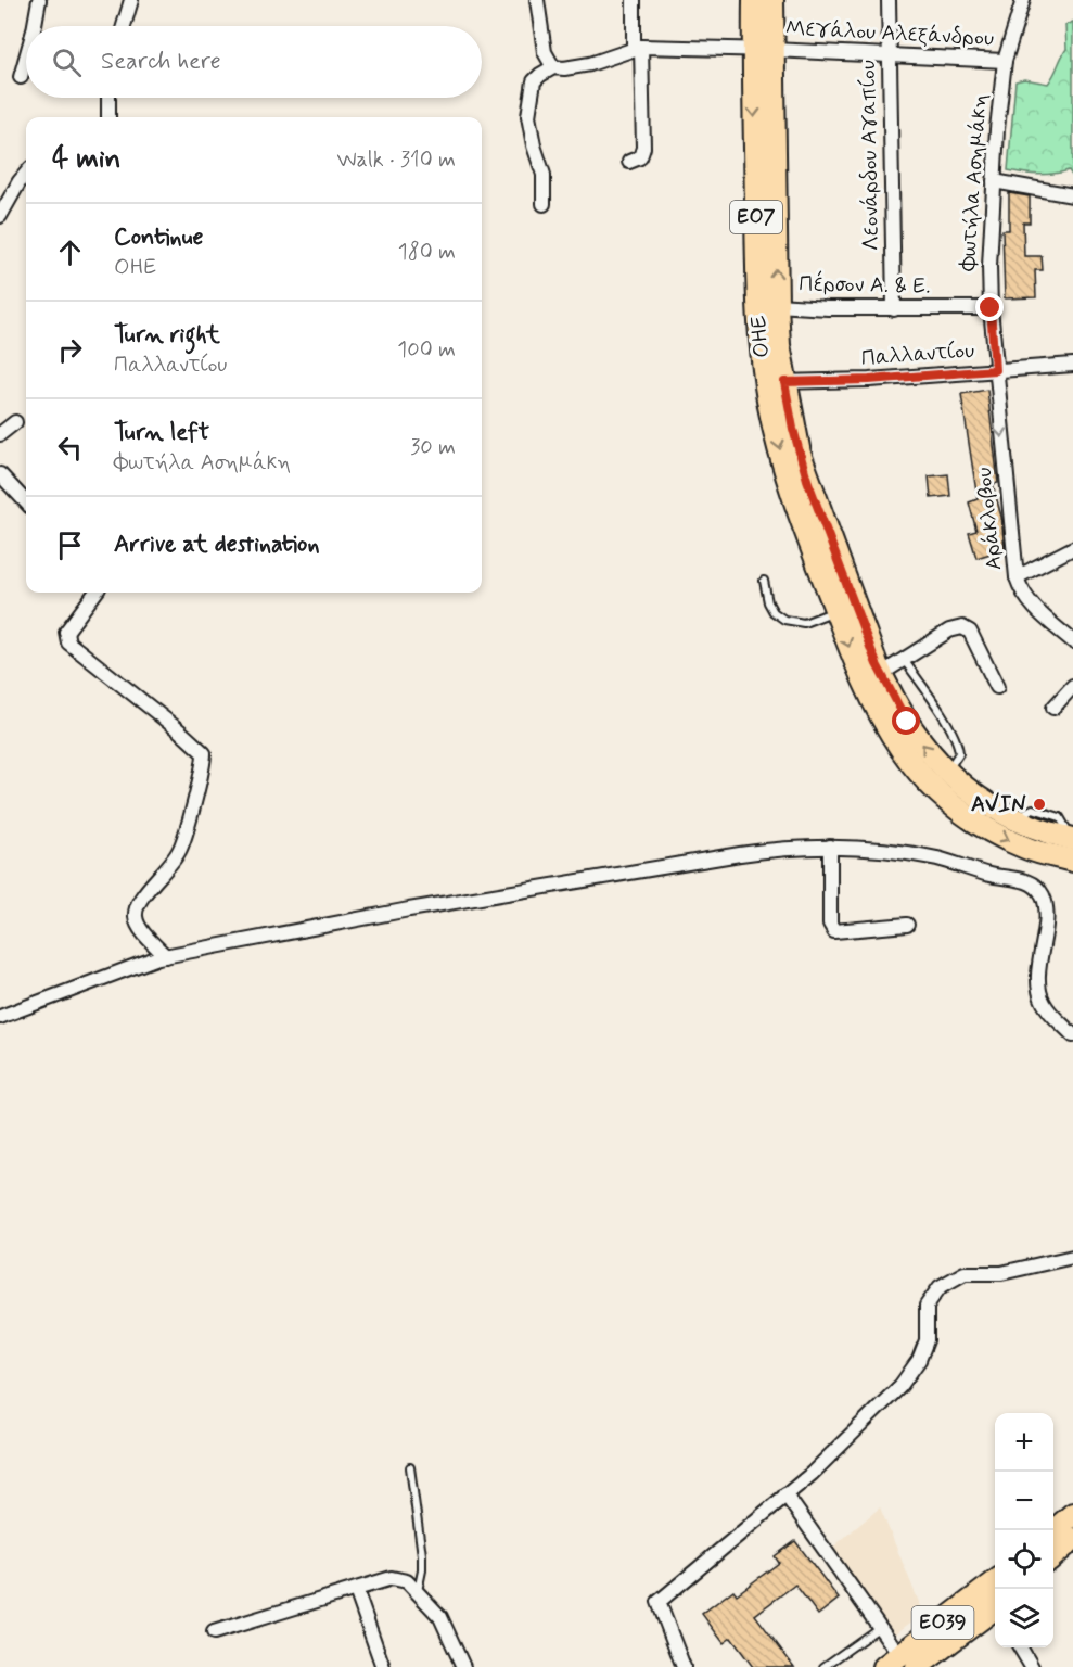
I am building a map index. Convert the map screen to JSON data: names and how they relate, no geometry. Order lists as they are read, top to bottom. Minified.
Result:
{"streets":{"main road":["ΕΟ7","ΟΗΕ","ΕΟ39"],"street":["Μεγάλου Αλεξάνδρου","Λεονάρδου Αγαπίου","Φωτήλα Ασημάκη","Πέρσον Α. & Ε.","Παλλαντίου","Αράκλοβου"]},"crossings":[["Μεγάλου Αλεξάνδρου","Λεονάρδου Αγαπίου"],["Μεγάλου Αλεξάνδρου","Φωτήλα Ασημάκη"],["Μεγάλου Αλεξάνδρου","ΟΗΕ"],["Λεονάρδου Αγαπίου","Πέρσον Α. & Ε."],["Φωτήλα Ασημάκη","Πέρσον Α. & Ε."],["Φωτήλα Ασημάκη","Παλλαντίου"],["Φωτήλα Ασημάκη","Αράκλοβου"],["Πέρσον Α. & Ε.","ΟΗΕ"],["ΟΗΕ","Παλλαντίου"],["Παλλαντίου","Αράκλοβου"]],"one_way":["Αράκλοβου"],"places":["AVIN"],"page":{"search":"Search here","heading":["4 min","Walk · 310 m"],"list":[["Continue","ΟΗΕ","180 m"],["Turn right","Παλλαντίου","100 m"],["Turn left","Φωτήλα Ασημάκη","30 m"],"Arrive at destination"],"map_buttons":["+","−"]}}
